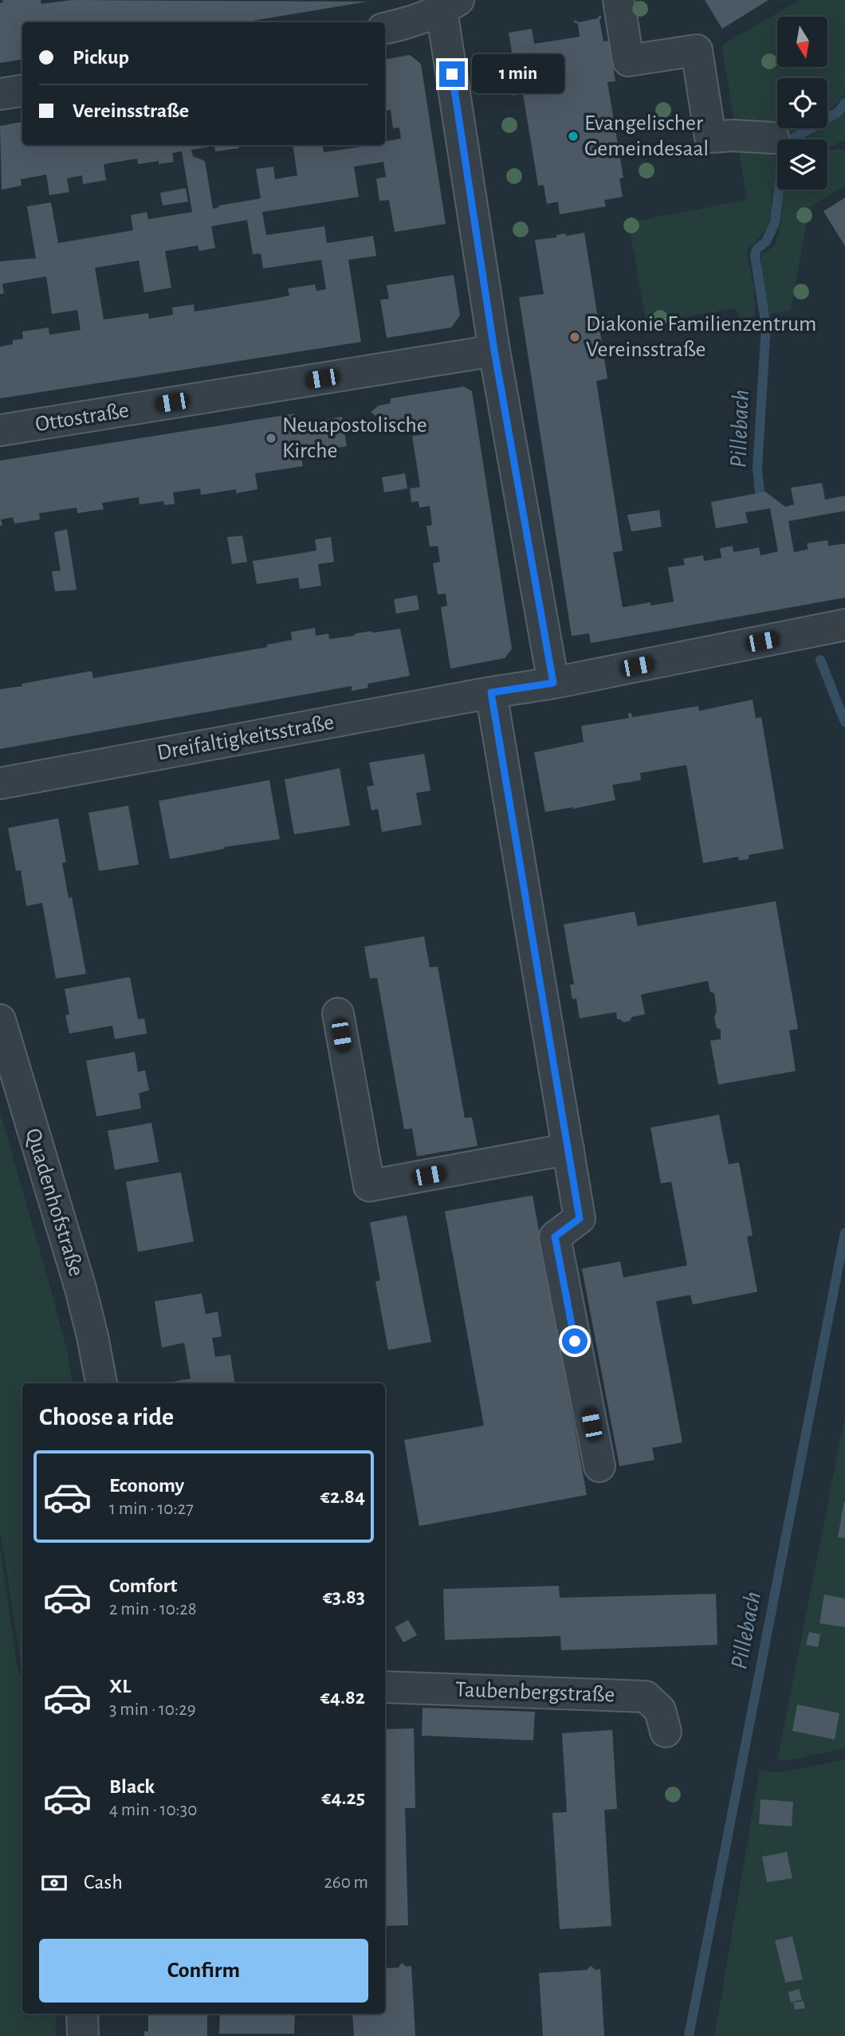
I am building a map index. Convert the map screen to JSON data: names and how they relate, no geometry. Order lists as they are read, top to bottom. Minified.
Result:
{"streets":{"street":["Ottostraße","Dreifaltigkeitsstraße","Quadenhofstraße","Taubenbergstraße"]},"water":["Pillebach"],"places":["Evangelischer Gemeindesaal","Diakonie Familienzentrum Vereinsstraße","Neuapostolische Kirche"],"north":"bottom","page":{"banner":["Pickup","Vereinsstraße"],"bubble":"1 min","heading":"Choose a ride","list":[{"name":"Economy","note":"1 min · 10:27","value":"€2.84"},{"name":"Comfort","note":"2 min · 10:28","value":"€3.83"},{"name":"XL","note":"3 min · 10:29","value":"€4.82"},{"name":"Black","note":"4 min · 10:30","value":"€4.25"}],"pay":["Cash","260 m"],"buttons":"Confirm"}}
